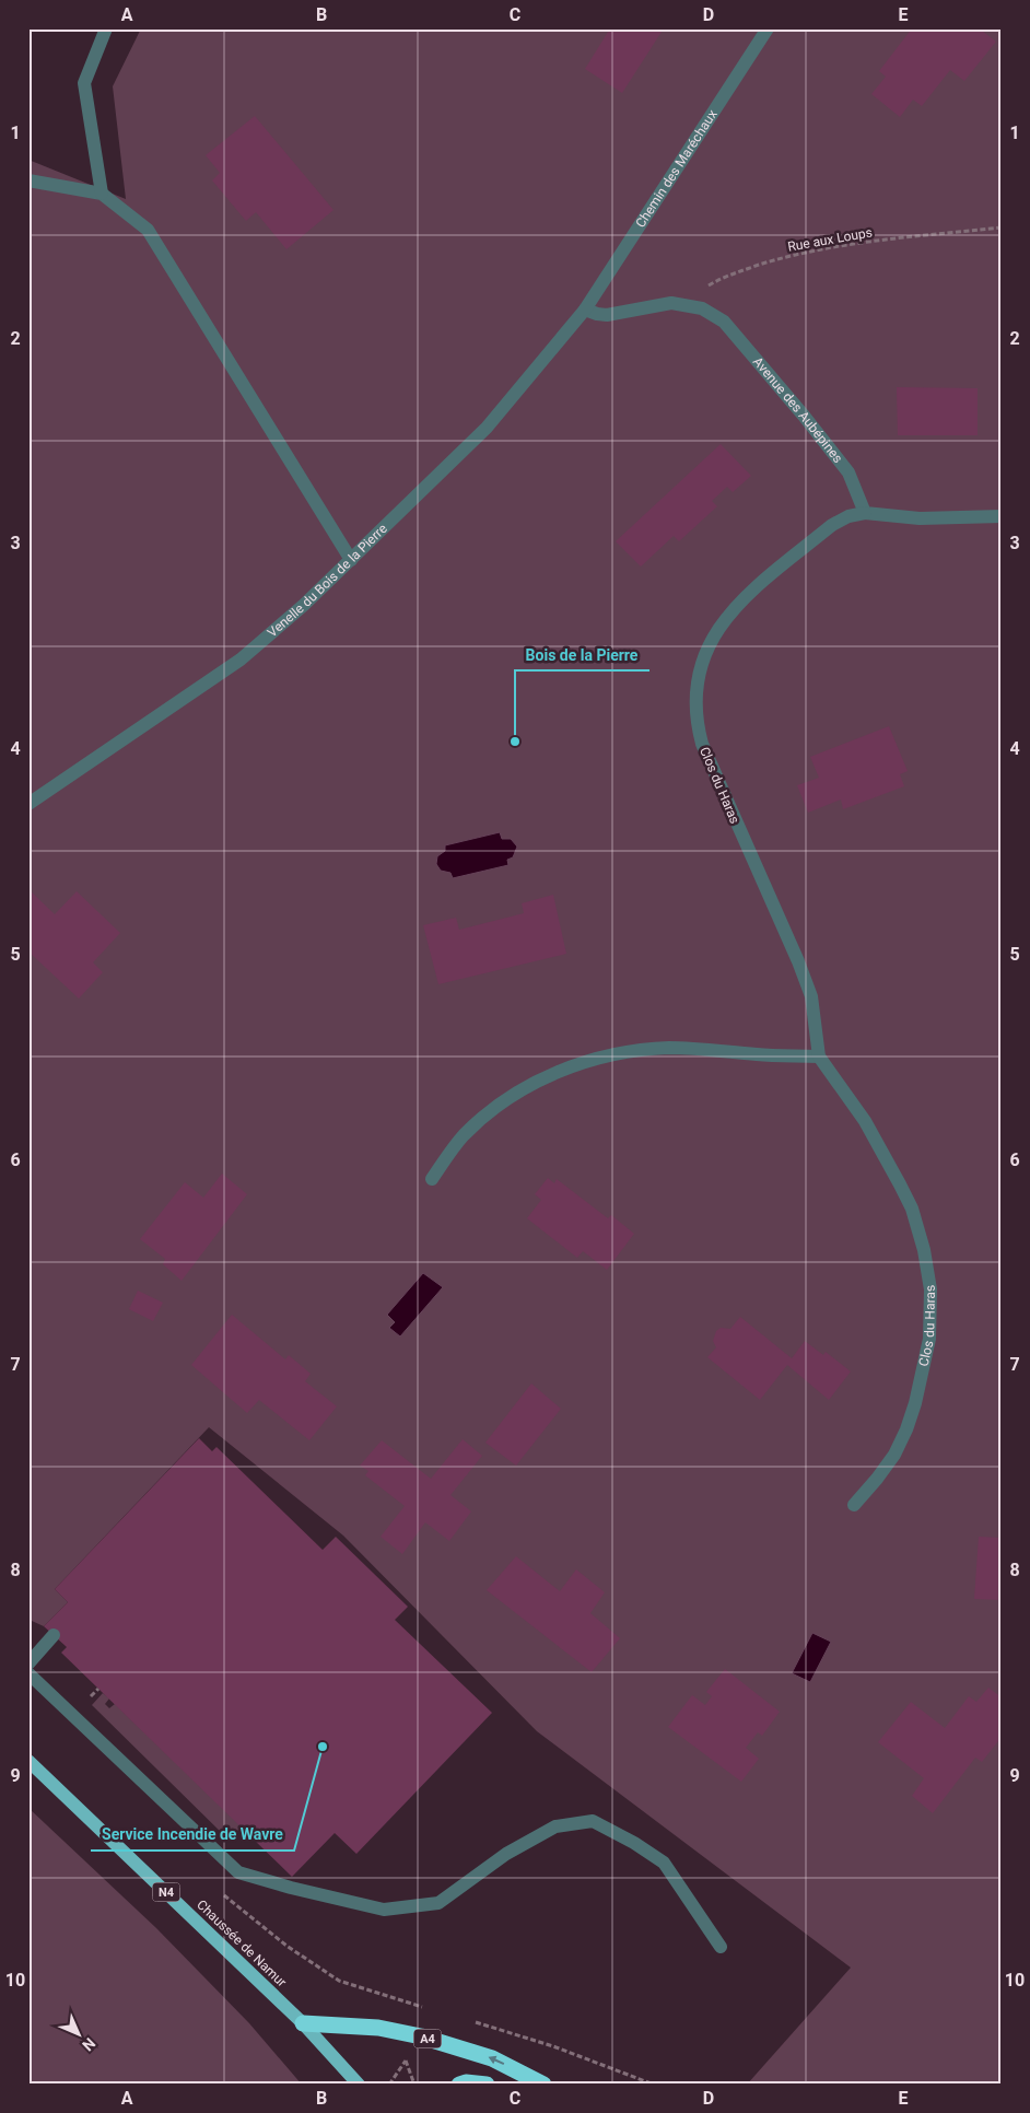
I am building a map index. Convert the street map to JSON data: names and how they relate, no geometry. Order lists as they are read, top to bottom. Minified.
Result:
{"streets":{"highway":["A4"],"main road":["N4","Chaussée de Namur"],"street":["Chemin des Maréchaux","Avenue des Aubépines","Venelle du Bois de la Pierre","Clos du Haras"],"path":["Rue aux Loups"]},"crossings":[["Chemin des Maréchaux","Avenue des Aubépines"],["Chemin des Maréchaux","Venelle du Bois de la Pierre"],["Rue aux Loups","Avenue des Aubépines"],["Avenue des Aubépines","Venelle du Bois de la Pierre"],["Avenue des Aubépines","Clos du Haras"],["Chaussée de Namur","A4"]],"places":["Bois de la Pierre","Service Incendie de Wavre"],"north":"bottom right","grid":{"columns":["A","B","C","D","E"],"rows":["1","2","3","4","5","6","7","8","9","10"]}}
